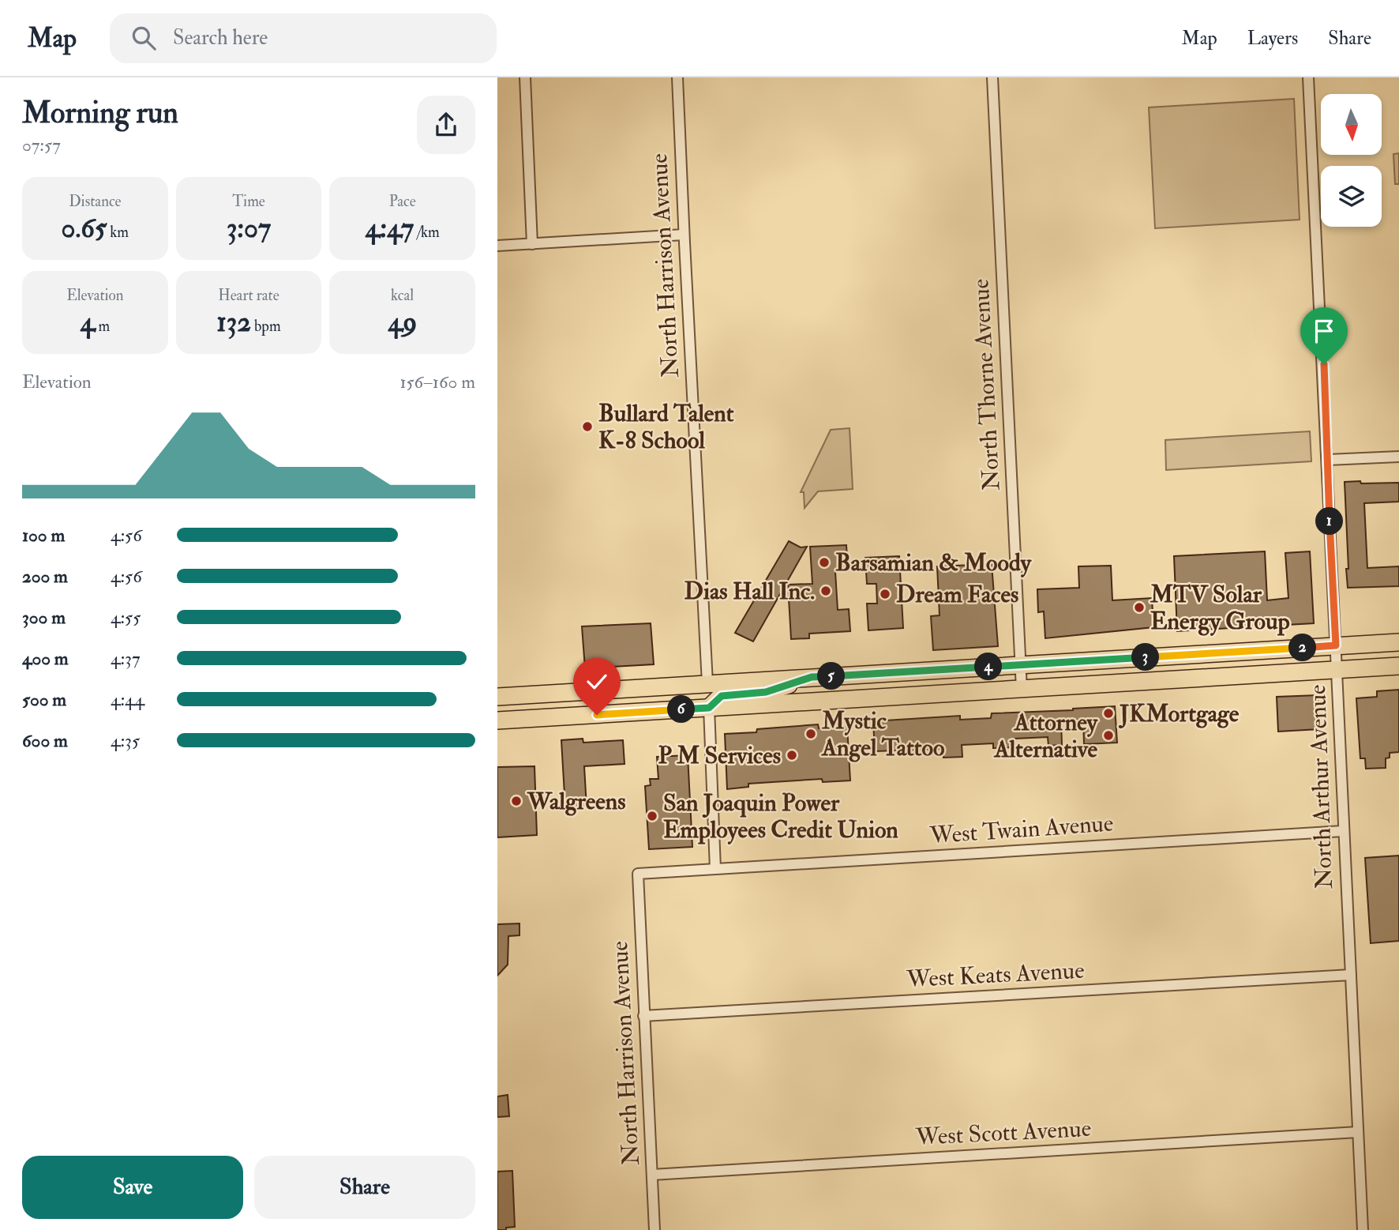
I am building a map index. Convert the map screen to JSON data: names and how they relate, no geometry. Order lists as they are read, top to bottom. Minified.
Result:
{"streets":{"street":["North Harrison Avenue","North Thorne Avenue","North Arthur Avenue","West Twain Avenue","West Keats Avenue","West Scott Avenue"]},"crossings":[["North Harrison Avenue","West Twain Avenue"],["North Harrison Avenue","West Keats Avenue"],["North Harrison Avenue","West Scott Avenue"],["North Arthur Avenue","West Twain Avenue"],["North Arthur Avenue","West Keats Avenue"],["North Arthur Avenue","West Scott Avenue"]],"places":["Bullard Talent K-8 School","Barsamian & Moody","Dias Hall Inc.","Dream Faces","MTV Solar Energy Group","JKMortgage","Mystic Angel Tattoo","Attorney Alternative","P M Services","Walgreens","San Joaquin Power Employees Credit Union"],"north":"bottom","page":{"header":"Map","search":"Search here","nav":["Map","Layers","Share"],"heading":["Morning run","07:57"],"stats":[["Distance","0.65 km"],["Time","3:07"],["Pace","4:47 /km"],["Elevation","4 m"],["Heart rate","132 bpm"],["kcal","49"]],"chart":["Elevation","156–160 m"],"pins":["1","2","3","4","5","6"],"list":[{"name":"100 m","note":"4:56"},{"name":"200 m","note":"4:56"},{"name":"300 m","note":"4:55"},{"name":"400 m","note":"4:37"},{"name":"500 m","note":"4:44"},{"name":"600 m","note":"4:35"}],"buttons":["Save","Share"]}}
